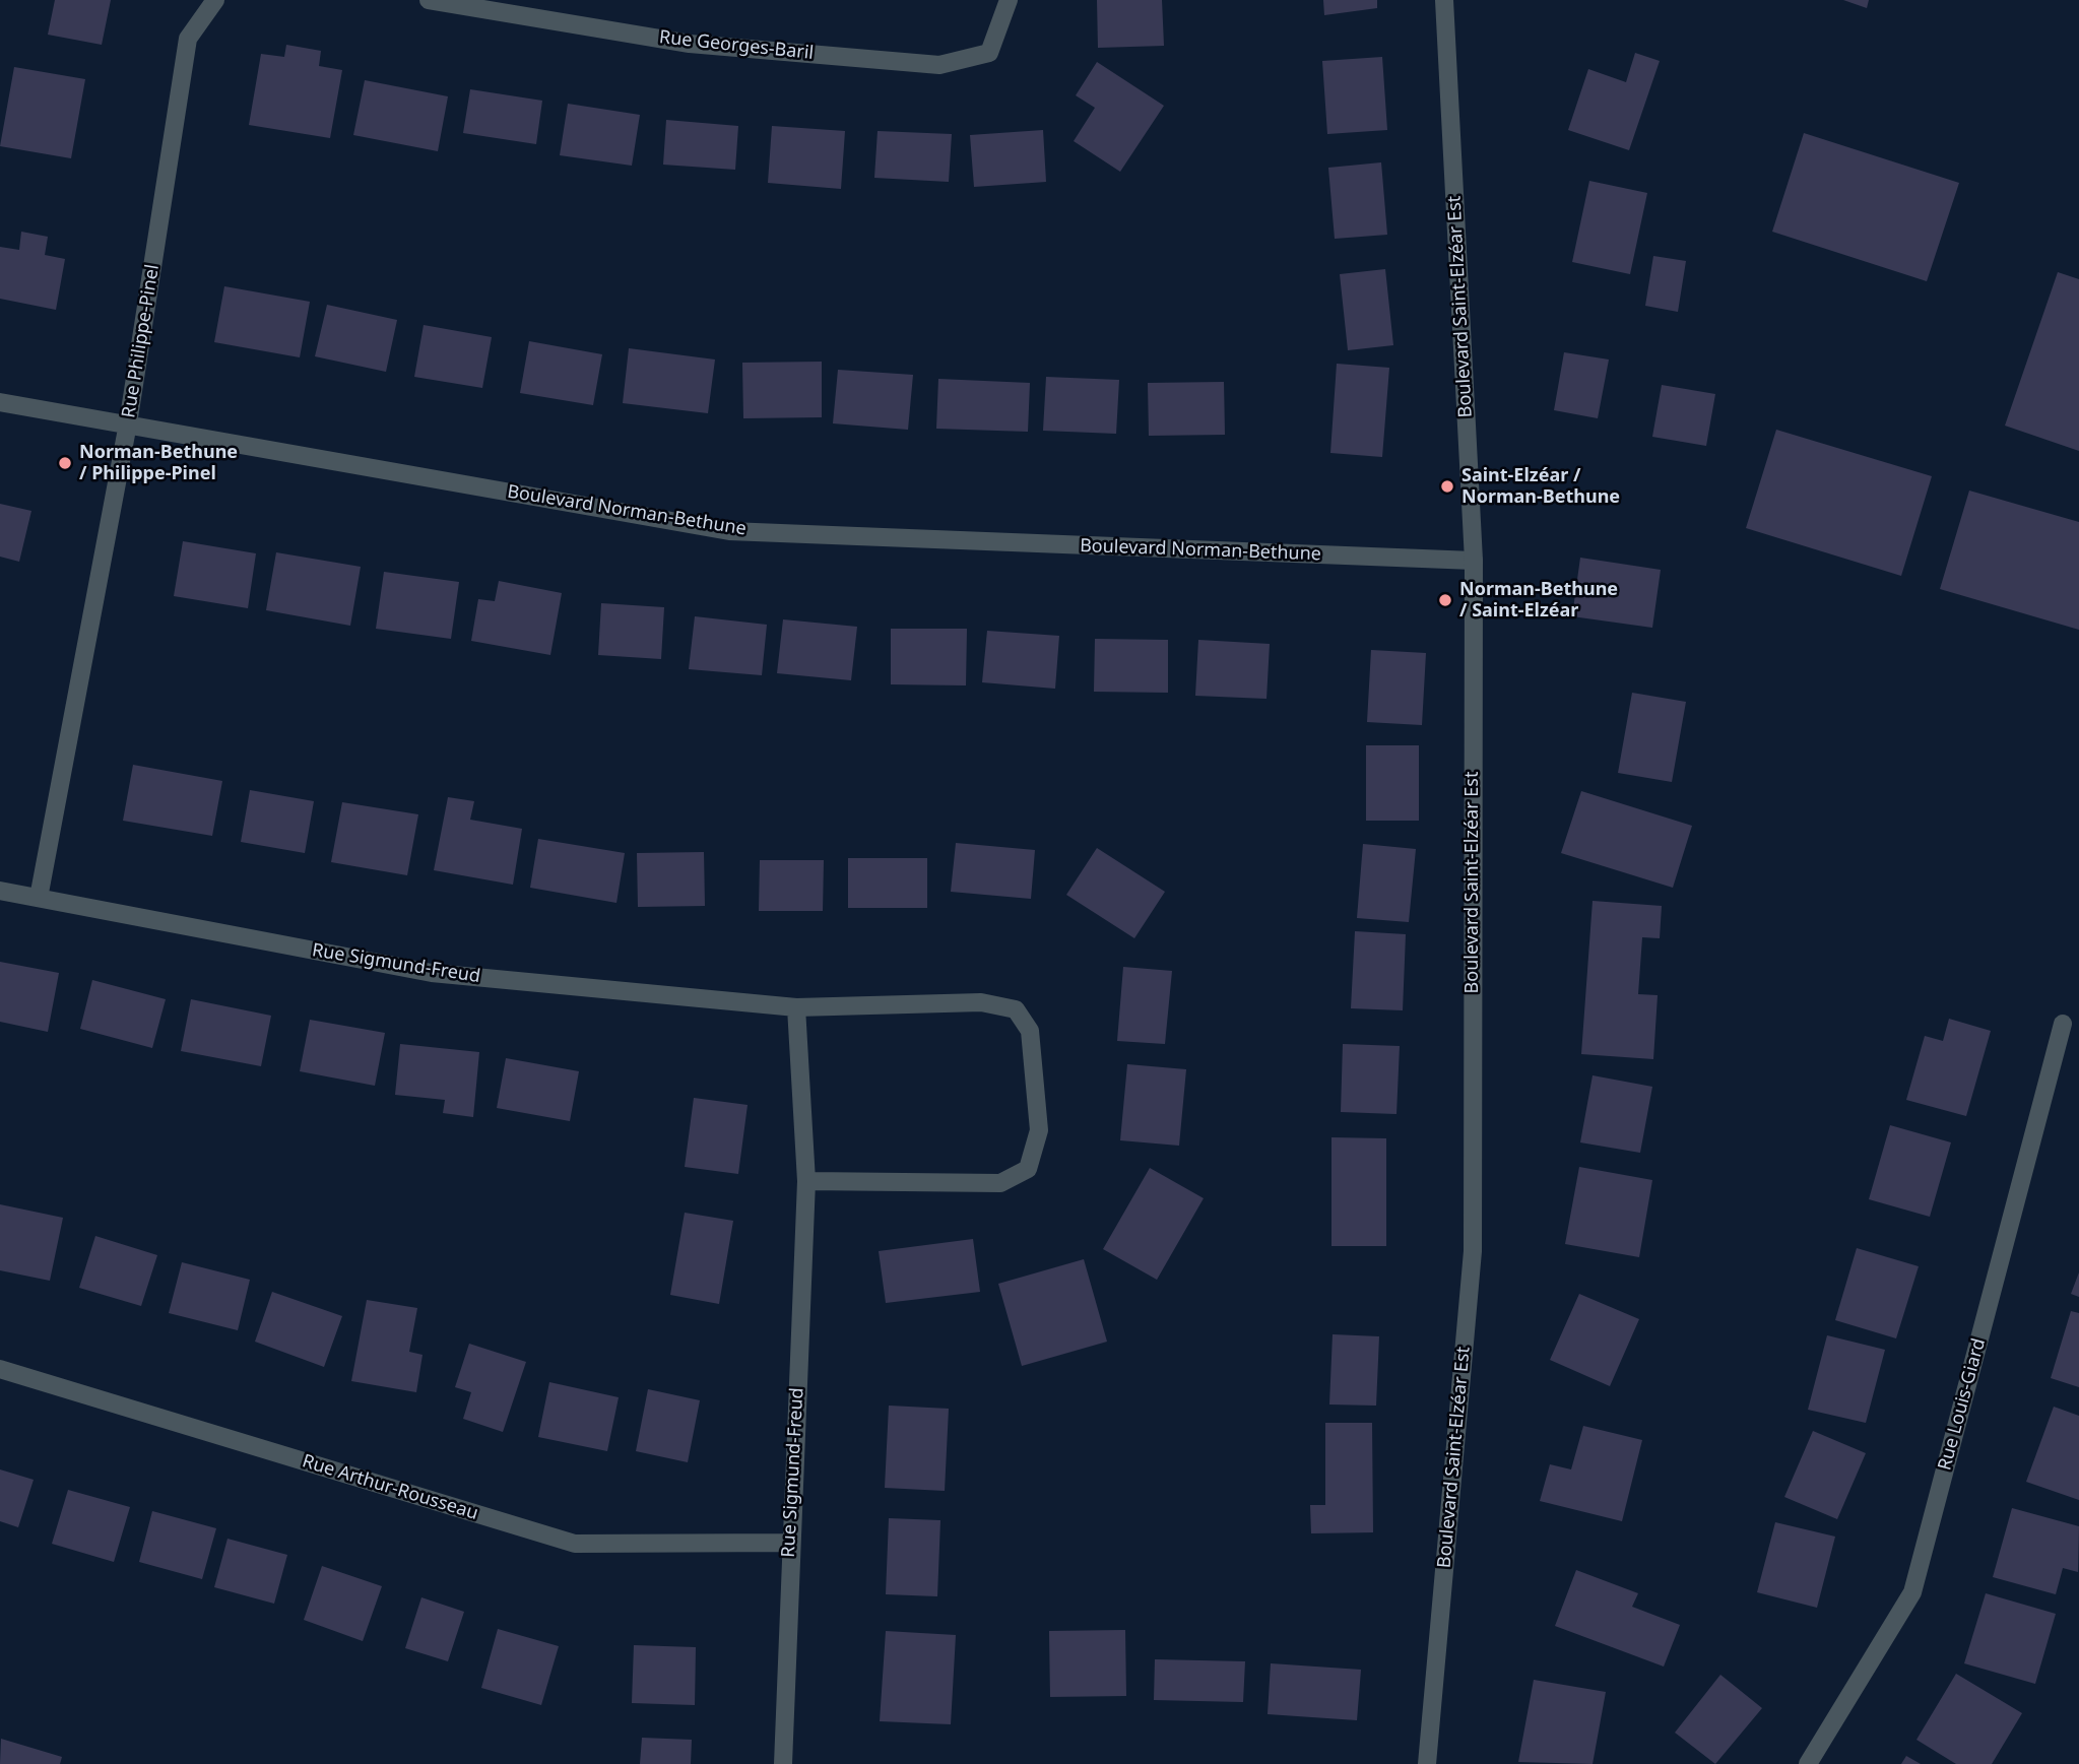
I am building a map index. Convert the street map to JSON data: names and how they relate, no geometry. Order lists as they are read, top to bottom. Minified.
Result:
{"streets":{"street":["Rue Georges-Baril","Boulevard Saint-Elzéar Est","Rue Philippe-Pinel","Boulevard Norman-Bethune","Rue Sigmund-Freud","Rue Louis-Giard","Rue Arthur-Rousseau"]},"crossings":[["Boulevard Saint-Elzéar Est","Boulevard Norman-Bethune"],["Rue Philippe-Pinel","Boulevard Norman-Bethune"],["Rue Philippe-Pinel","Rue Sigmund-Freud"],["Rue Sigmund-Freud","Rue Arthur-Rousseau"]],"places":["Norman-Bethune / Philippe-Pinel","Saint-Elzéar / Norman-Bethune","Norman-Bethune / Saint-Elzéar"]}
